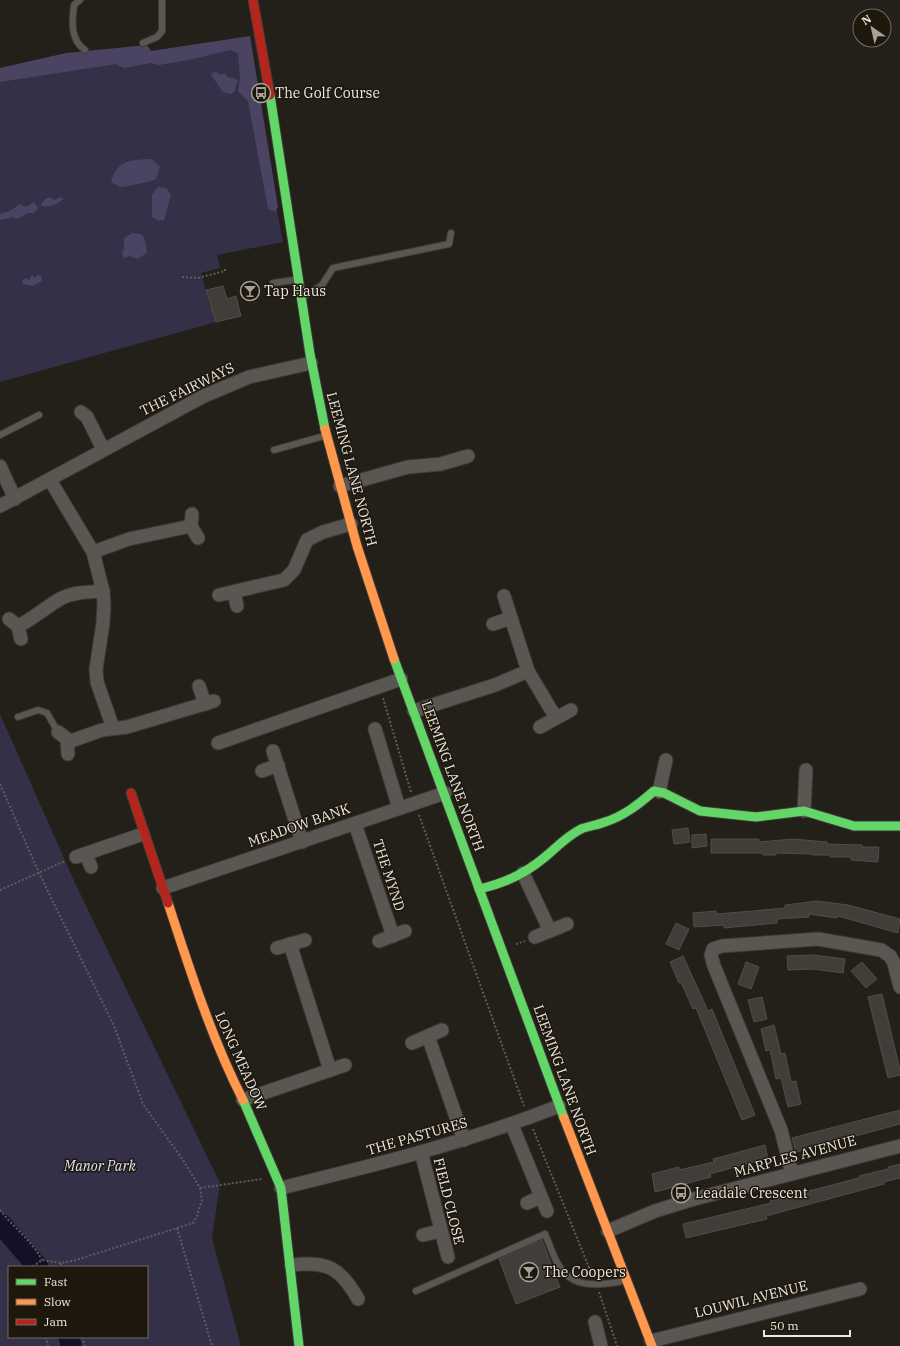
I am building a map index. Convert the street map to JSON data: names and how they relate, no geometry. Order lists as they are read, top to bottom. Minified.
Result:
{"streets":{"main road":["LEEMING LANE NORTH","LONG MEADOW"],"street":["THE FAIRWAYS","MEADOW BANK","THE MYND","THE PASTURES","MARPLES AVENUE","FIELD CLOSE","LOUWIL AVENUE"]},"crossings":[["THE FAIRWAYS","LEEMING LANE NORTH"],["LEEMING LANE NORTH","MEADOW BANK"],["LEEMING LANE NORTH","THE PASTURES"],["LEEMING LANE NORTH","MARPLES AVENUE"],["LEEMING LANE NORTH","LOUWIL AVENUE"],["MEADOW BANK","THE MYND"],["MEADOW BANK","LONG MEADOW"],["LONG MEADOW","THE PASTURES"],["THE PASTURES","FIELD CLOSE"]],"parks":["Manor Park"],"places":{"bus stop":["The Golf Course","Leadale Crescent"],"bar":["Tap Haus","The Coopers"]},"legend":["Fast","Slow","Jam"],"scale_bar":"50 m","north":"top left"}
